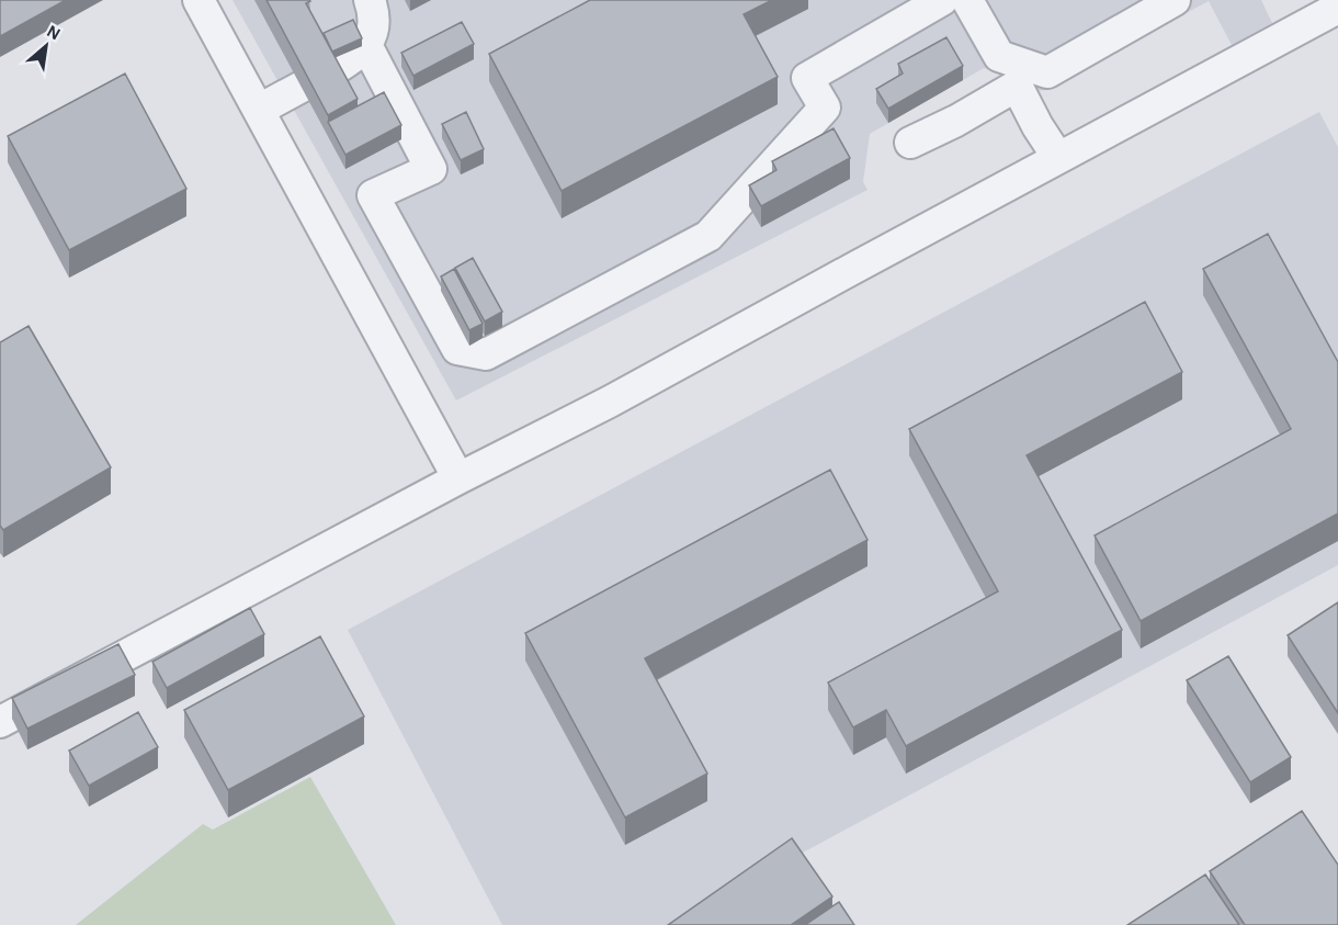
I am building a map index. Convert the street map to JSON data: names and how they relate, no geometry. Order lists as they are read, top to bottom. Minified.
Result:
{"north":"top right"}
